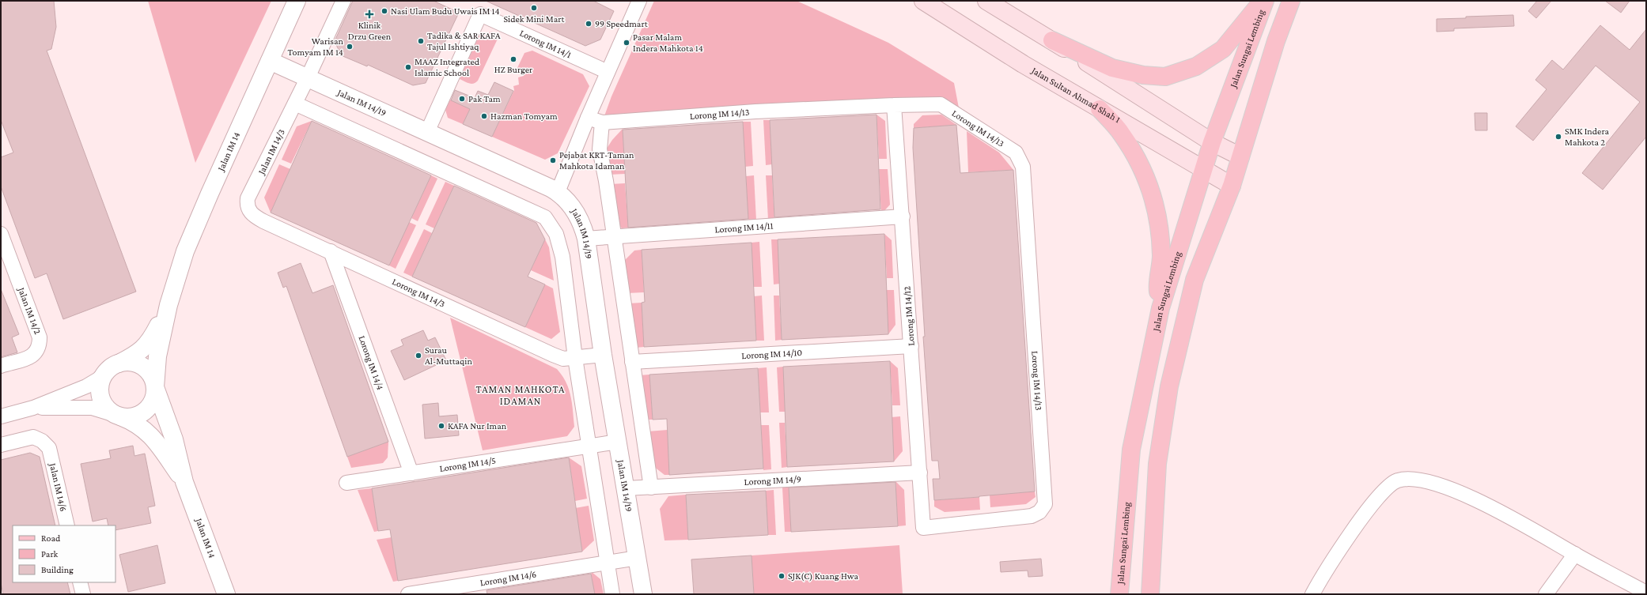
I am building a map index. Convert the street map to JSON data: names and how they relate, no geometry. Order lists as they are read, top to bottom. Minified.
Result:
{"streets":{"main road":["Jalan Sungai Lembing","Jalan Sultan Ahmad Shah 1"],"street":["Lorong IM 14/1","Jalan IM 14/19","Lorong IM 14/13","Jalan IM 14","Jalan IM 14/3","Lorong IM 14/11","Lorong IM 14/3","Jalan IM 14/2","Lorong IM 14/12","Lorong IM 14/10","Lorong IM 14/4","Lorong IM 14/5","Lorong IM 14/9","Jalan IM 14/6","Lorong IM 14/6"]},"crossings":[["Lorong IM 14/1","Jalan IM 14/19"],["Jalan Sungai Lembing","Jalan Sultan Ahmad Shah 1"],["Jalan IM 14/19","Jalan IM 14"],["Jalan IM 14/19","Jalan IM 14/3"],["Jalan IM 14/19","Lorong IM 14/11"],["Jalan IM 14/19","Lorong IM 14/5"],["Jalan IM 14/19","Lorong IM 14/9"],["Jalan IM 14/19","Lorong IM 14/6"],["Lorong IM 14/13","Lorong IM 14/12"],["Jalan IM 14/3","Lorong IM 14/3"],["Lorong IM 14/11","Lorong IM 14/12"],["Lorong IM 14/3","Lorong IM 14/4"],["Lorong IM 14/12","Lorong IM 14/10"],["Lorong IM 14/12","Lorong IM 14/9"],["Lorong IM 14/4","Lorong IM 14/5"]],"districts":["TAMAN MAHKOTA IDAMAN"],"places":{"other":["Sidek Mini Mart","Nasi Ulam Budu Uwais IM 14","99 Speedmart","Tadika & SAR KAFA Tajul Ishtiyaq","Pasar Malam Indera Mahkota 14","Warisan Tomyam IM 14","HZ Burger","MAAZ Integrated Islamic School","Pak Tam","Hazman Tomyam","SMK Indera Mahkota 2","Pejabat KRT-Taman Mahkota Idaman","Surau Al-Muttaqin","KAFA Nur Iman","SJK(C) Kuang Hwa"],"health":["Klinik Drzu Green"]},"legend":["Road","Park","Building"]}
